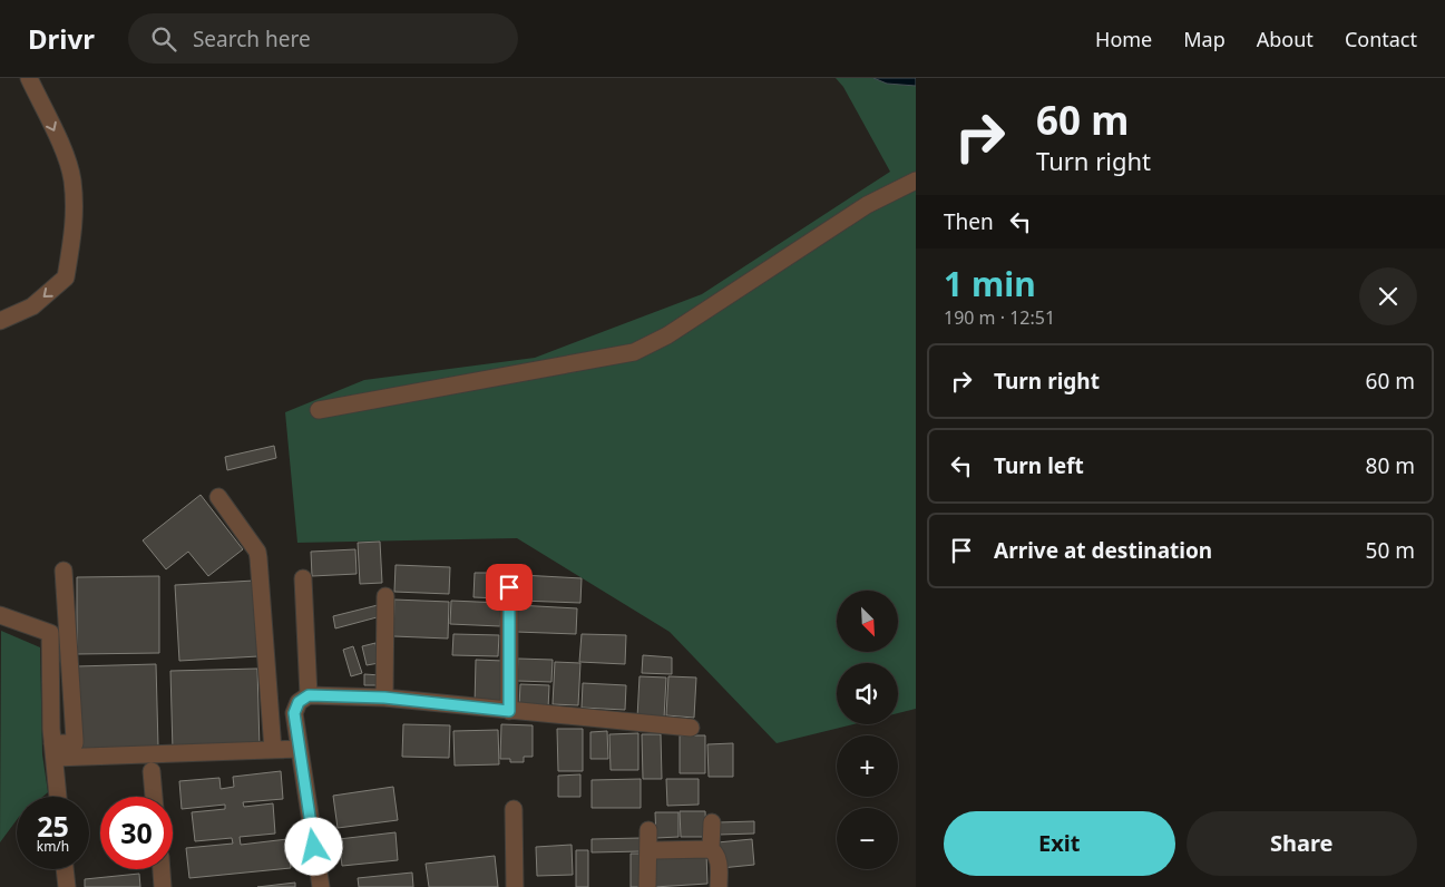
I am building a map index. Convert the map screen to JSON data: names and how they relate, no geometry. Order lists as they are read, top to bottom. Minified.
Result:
{"north":"bottom right","page":{"header":"Drivr","search":"Search here","nav":["Home","Map","About","Contact"],"turn":["60 m","Turn right"],"then":"Then","heading":["1 min","190 m · 12:51"],"list":[{"name":"Turn right","value":"60 m"},{"name":"Turn left","value":"80 m"},{"name":"Arrive at destination","value":"50 m"}],"map_buttons":["+","−"],"speed":"25 km/h","limit":"30","buttons":["Exit","Share"]}}
